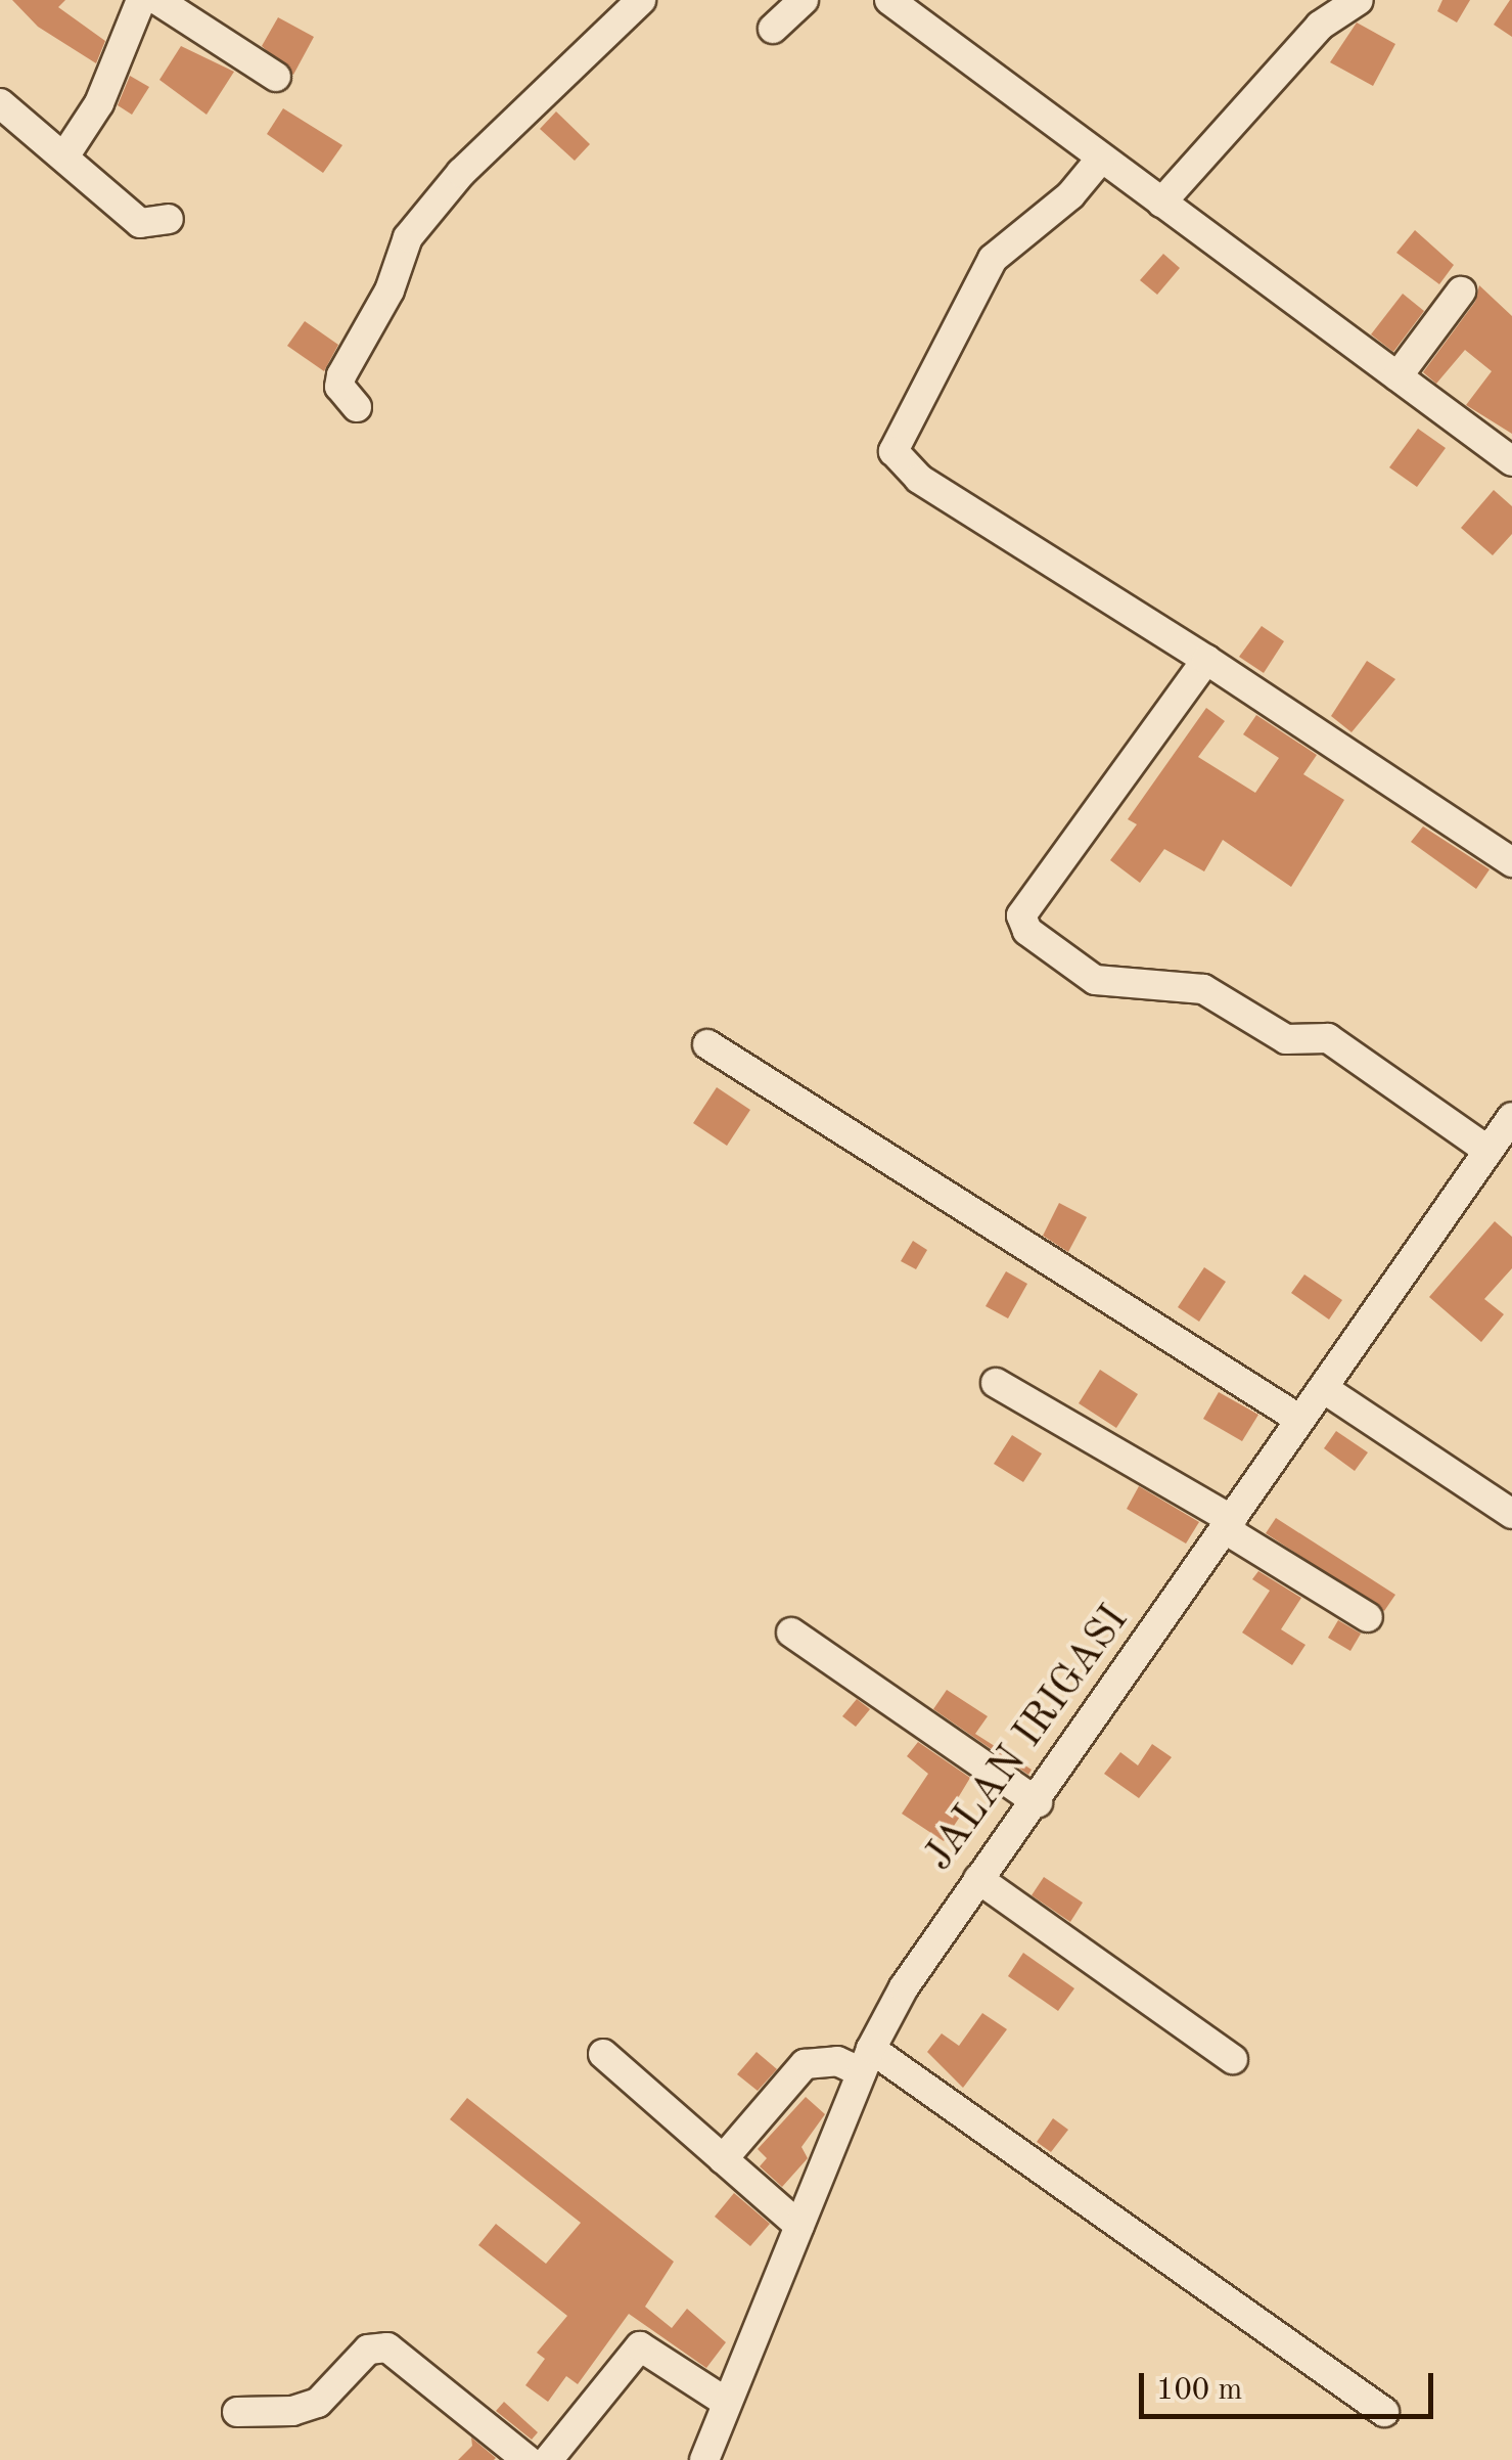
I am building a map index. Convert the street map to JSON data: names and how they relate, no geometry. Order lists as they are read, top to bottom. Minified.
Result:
{"streets":{"street":["JALAN IRIGASI"]},"scale_bar":"100 m"}
